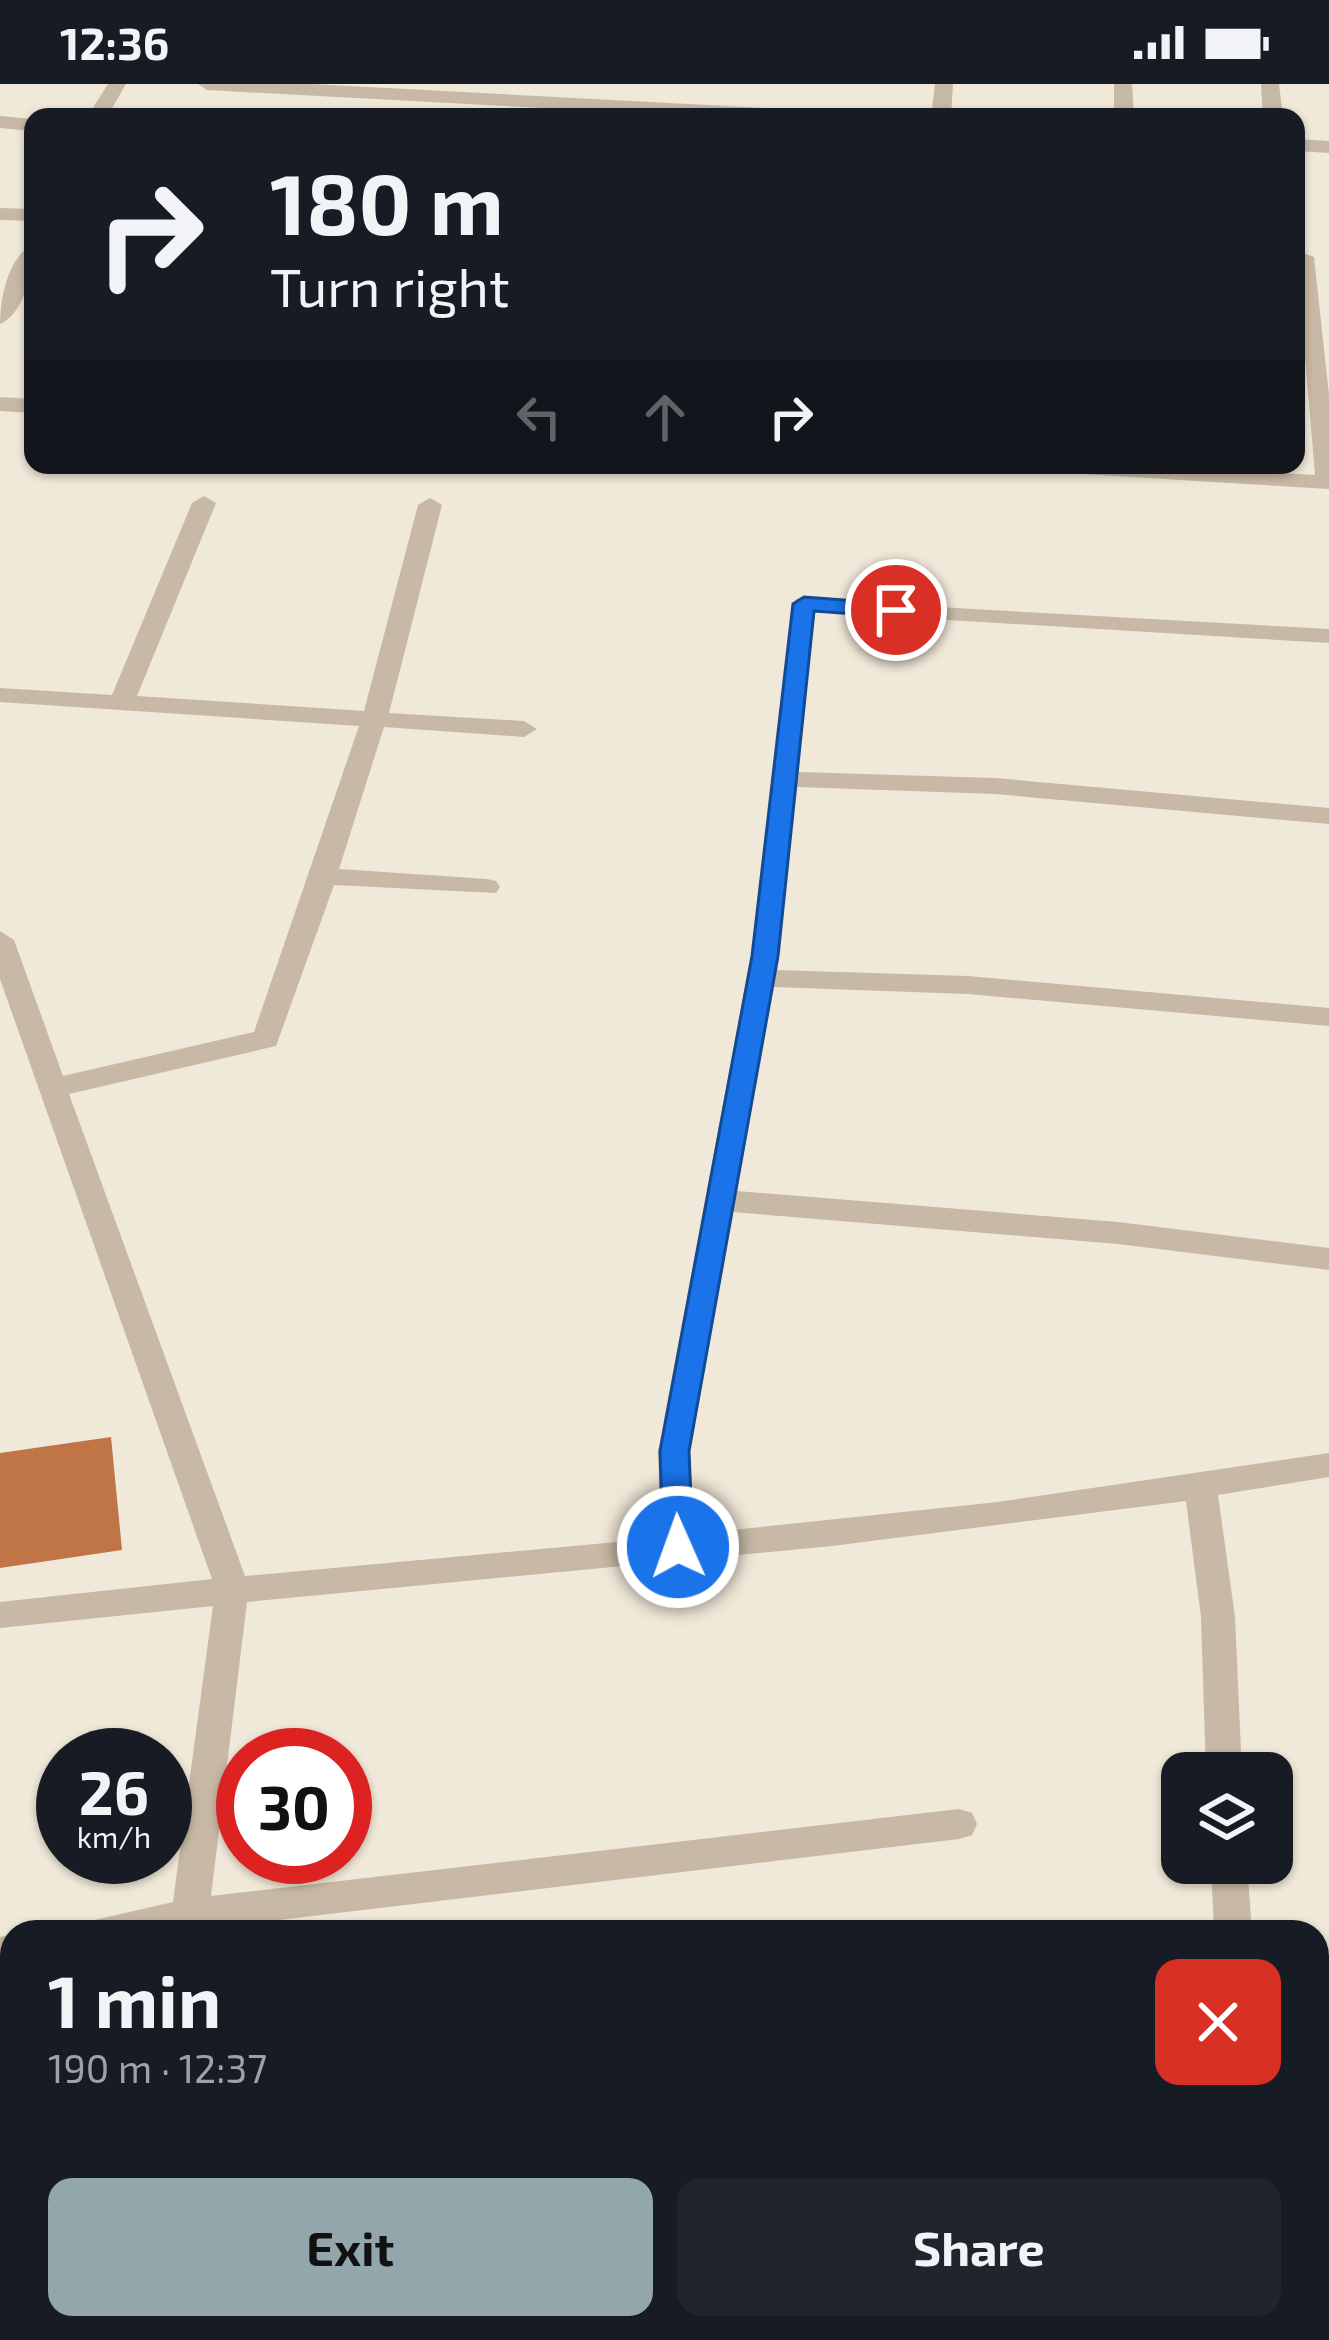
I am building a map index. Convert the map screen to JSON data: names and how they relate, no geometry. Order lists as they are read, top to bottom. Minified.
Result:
{"page":{"status":"12:36","turn":["180 m","Turn right"],"speed":"26 km/h","limit":"30","heading":["1 min","190 m · 12:37"],"buttons":["Exit","Share"]}}
